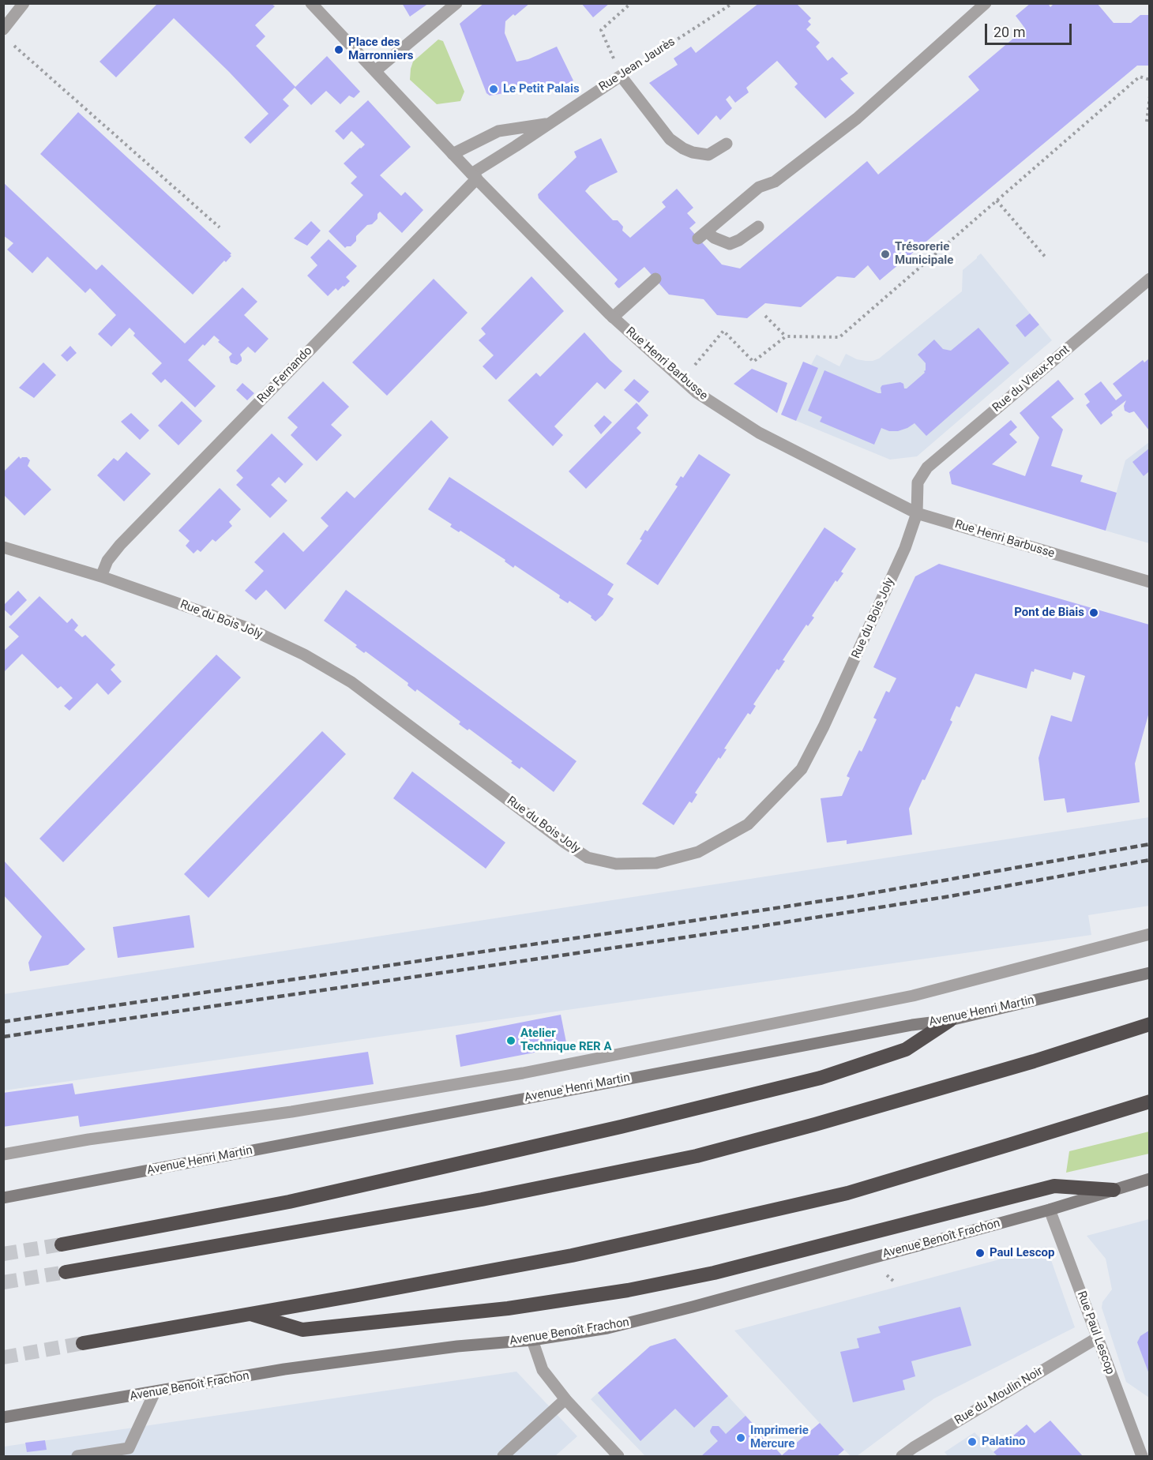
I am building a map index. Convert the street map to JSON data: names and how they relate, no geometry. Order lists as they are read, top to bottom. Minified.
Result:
{"streets":{"street":["Rue Jean Jaurès","Rue Henri Barbusse","Rue Fernando","Rue du Vieux-Pont","Rue du Bois Joly","Avenue Henri Martin","Avenue Benoît Frachon","Rue Paul Lescop","Rue du Moulin Noir"]},"crossings":[["Rue Jean Jaurès","Rue Henri Barbusse"],["Rue Jean Jaurès","Rue Fernando"],["Rue Henri Barbusse","Rue Fernando"],["Rue Henri Barbusse","Rue du Bois Joly"],["Rue Fernando","Rue du Bois Joly"],["Rue du Vieux-Pont","Rue du Bois Joly"],["Avenue Benoît Frachon","Rue Paul Lescop"],["Rue Paul Lescop","Rue du Moulin Noir"]],"places":["Place des Marronniers","Le Petit Palais","Trésorerie Municipale","Pont de Biais","Atelier Technique RER A","Paul Lescop","Imprimerie Mercure","Palatino"],"scale_bar":"20 m"}
